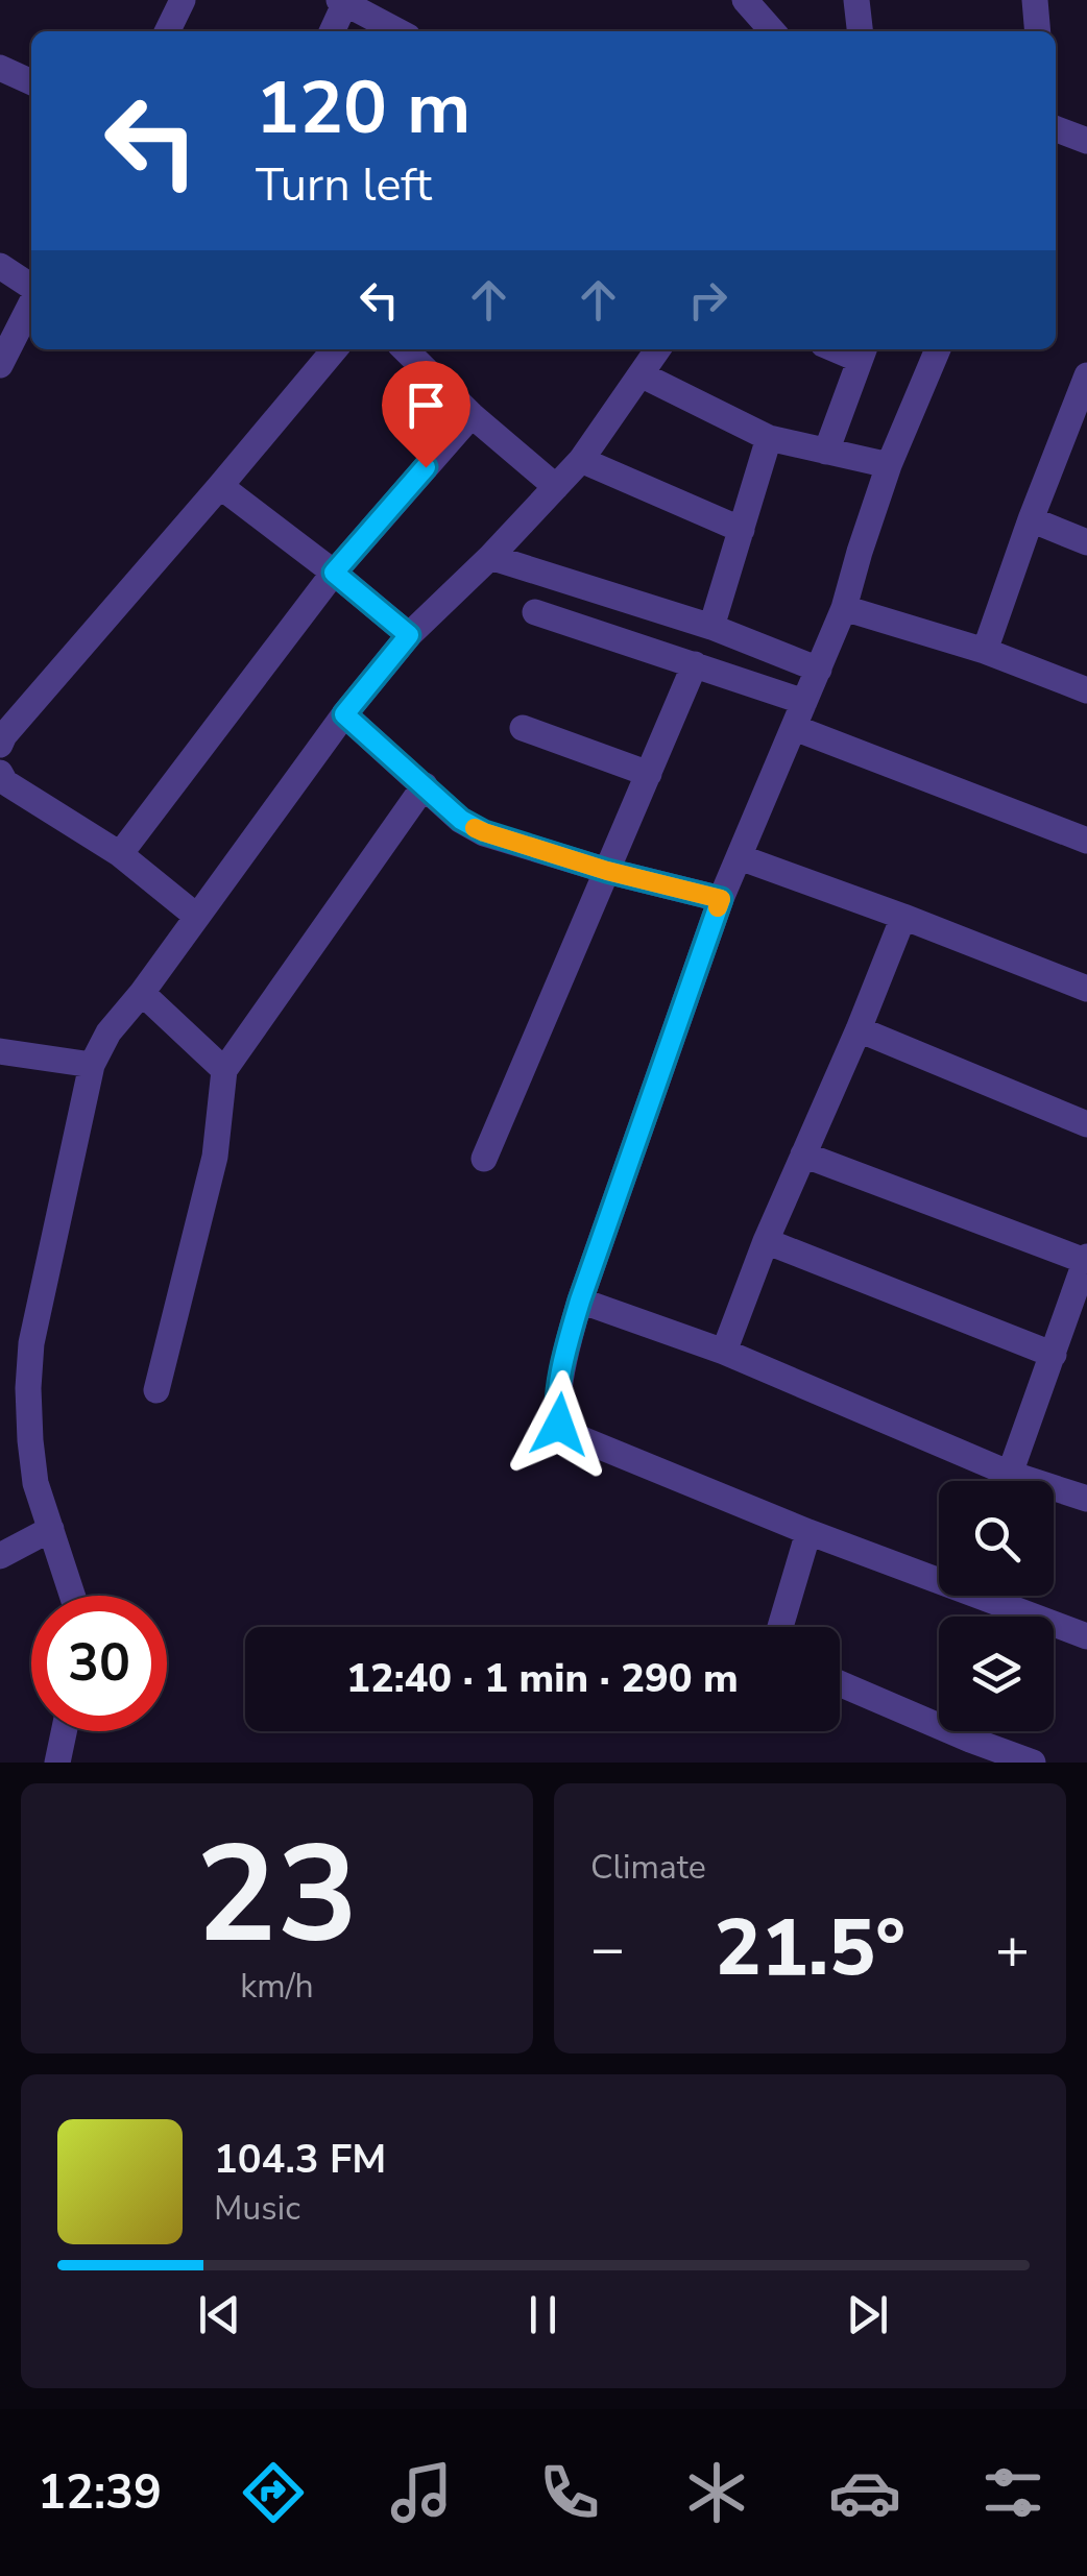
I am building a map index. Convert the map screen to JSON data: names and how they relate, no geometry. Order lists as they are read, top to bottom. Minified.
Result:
{"page":{"turn":["120 m","Turn left"],"limit":"30","trip":"12:40 · 1 min · 290 m","tile":[["23","km/h"],"Climate"],"heat":["−","21.5°","+"],"song":["104.3 FM","Music"],"tabs":"12:39"}}
